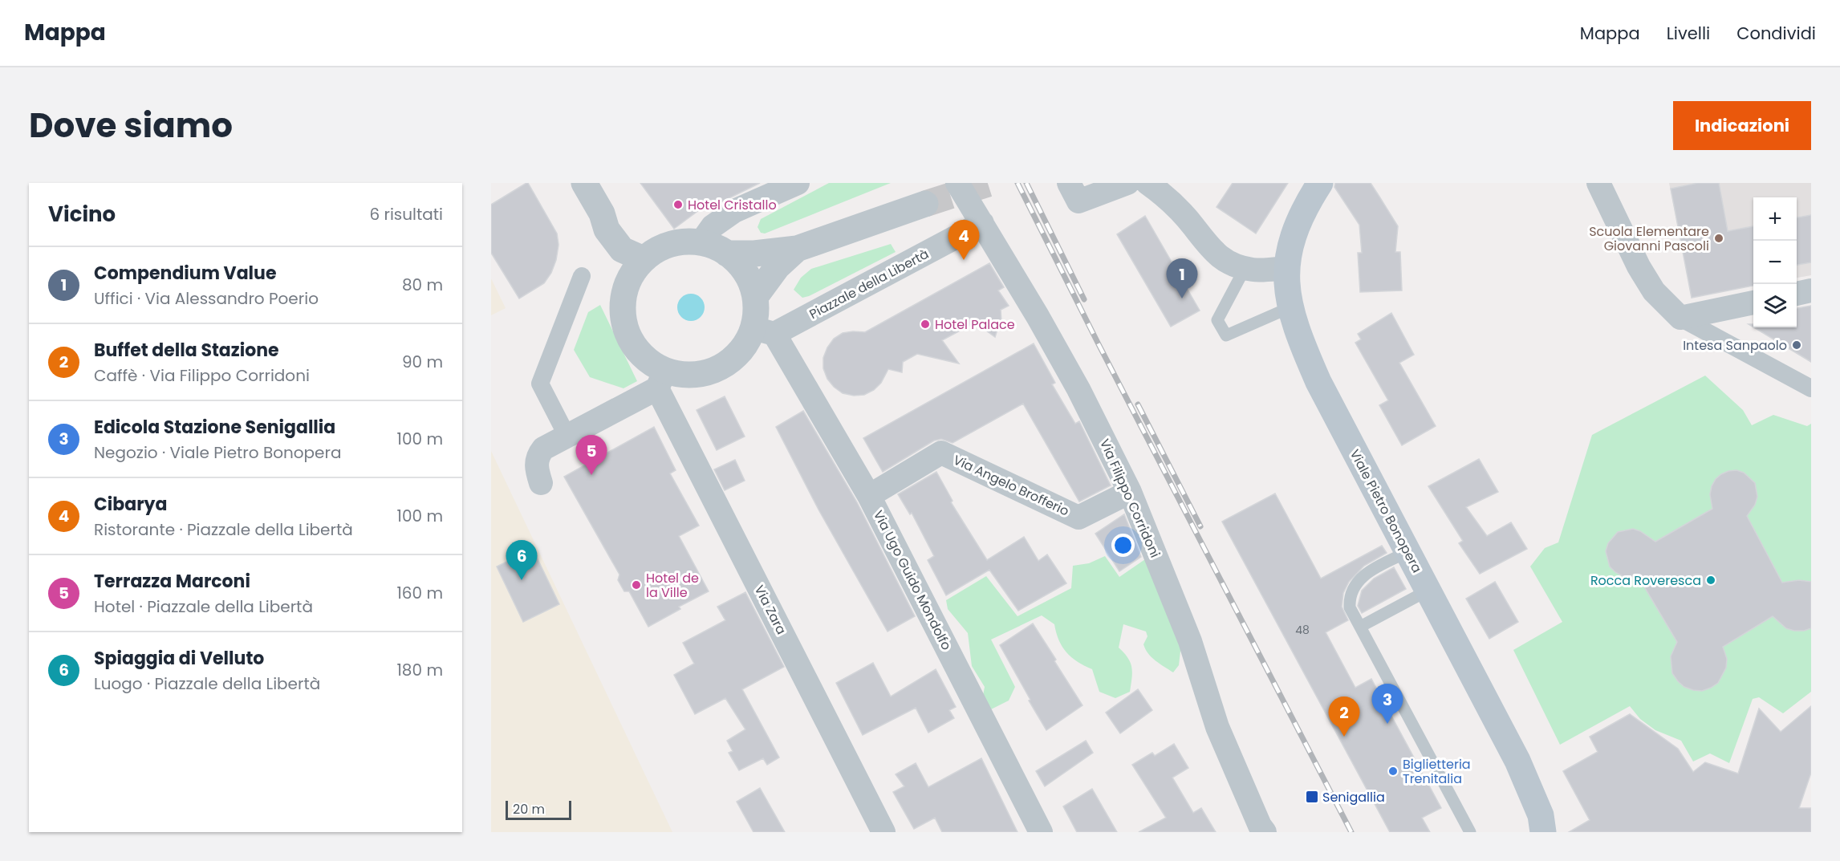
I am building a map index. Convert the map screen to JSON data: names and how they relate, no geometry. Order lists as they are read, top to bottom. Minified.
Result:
{"streets":{"main road":["Viale Pietro Bonopera"],"street":["Piazzale della Libertà","Via Angelo Brofferio","Via Filippo Corridoni","Via Ugo Guido Mondolfo","Via Zara"]},"crossings":[["Piazzale della Libertà","Via Filippo Corridoni"],["Piazzale della Libertà","Via Ugo Guido Mondolfo"],["Piazzale della Libertà","Via Zara"],["Via Angelo Brofferio","Via Filippo Corridoni"],["Via Angelo Brofferio","Via Ugo Guido Mondolfo"],["Via Ugo Guido Mondolfo","Via Zara"]],"places":{"other":["Hotel Cristallo","Scuola Elementare Giovanni Pascoli","Hotel Palace","Intesa Sanpaolo","Rocca Roveresca","Hotel de la Ville","Biglietteria Trenitalia"],"transit":["Senigallia"]},"house_numbers":["48"],"scale_bar":"20 m","page":{"header":"Mappa","nav":["Mappa","Livelli","Condividi"],"title":"Dove siamo","buttons":"Indicazioni","heading":["Vicino","6 risultati"],"map_buttons":["+","−"],"pins":["4","1","5","6","3","2"],"list":[{"mark":"1","name":"Compendium Value","note":"Uffici · Via Alessandro Poerio","value":"80 m"},{"mark":"2","name":"Buffet della Stazione","note":"Caffè · Via Filippo Corridoni","value":"90 m"},{"mark":"3","name":"Edicola Stazione Senigallia","note":"Negozio · Viale Pietro Bonopera","value":"100 m"},{"mark":"4","name":"Cibarya","note":"Ristorante · Piazzale della Libertà","value":"100 m"},{"mark":"5","name":"Terrazza Marconi","note":"Hotel · Piazzale della Libertà","value":"160 m"},{"mark":"6","name":"Spiaggia di Velluto","note":"Luogo · Piazzale della Libertà","value":"180 m"}],"scale":"20 m"}}
